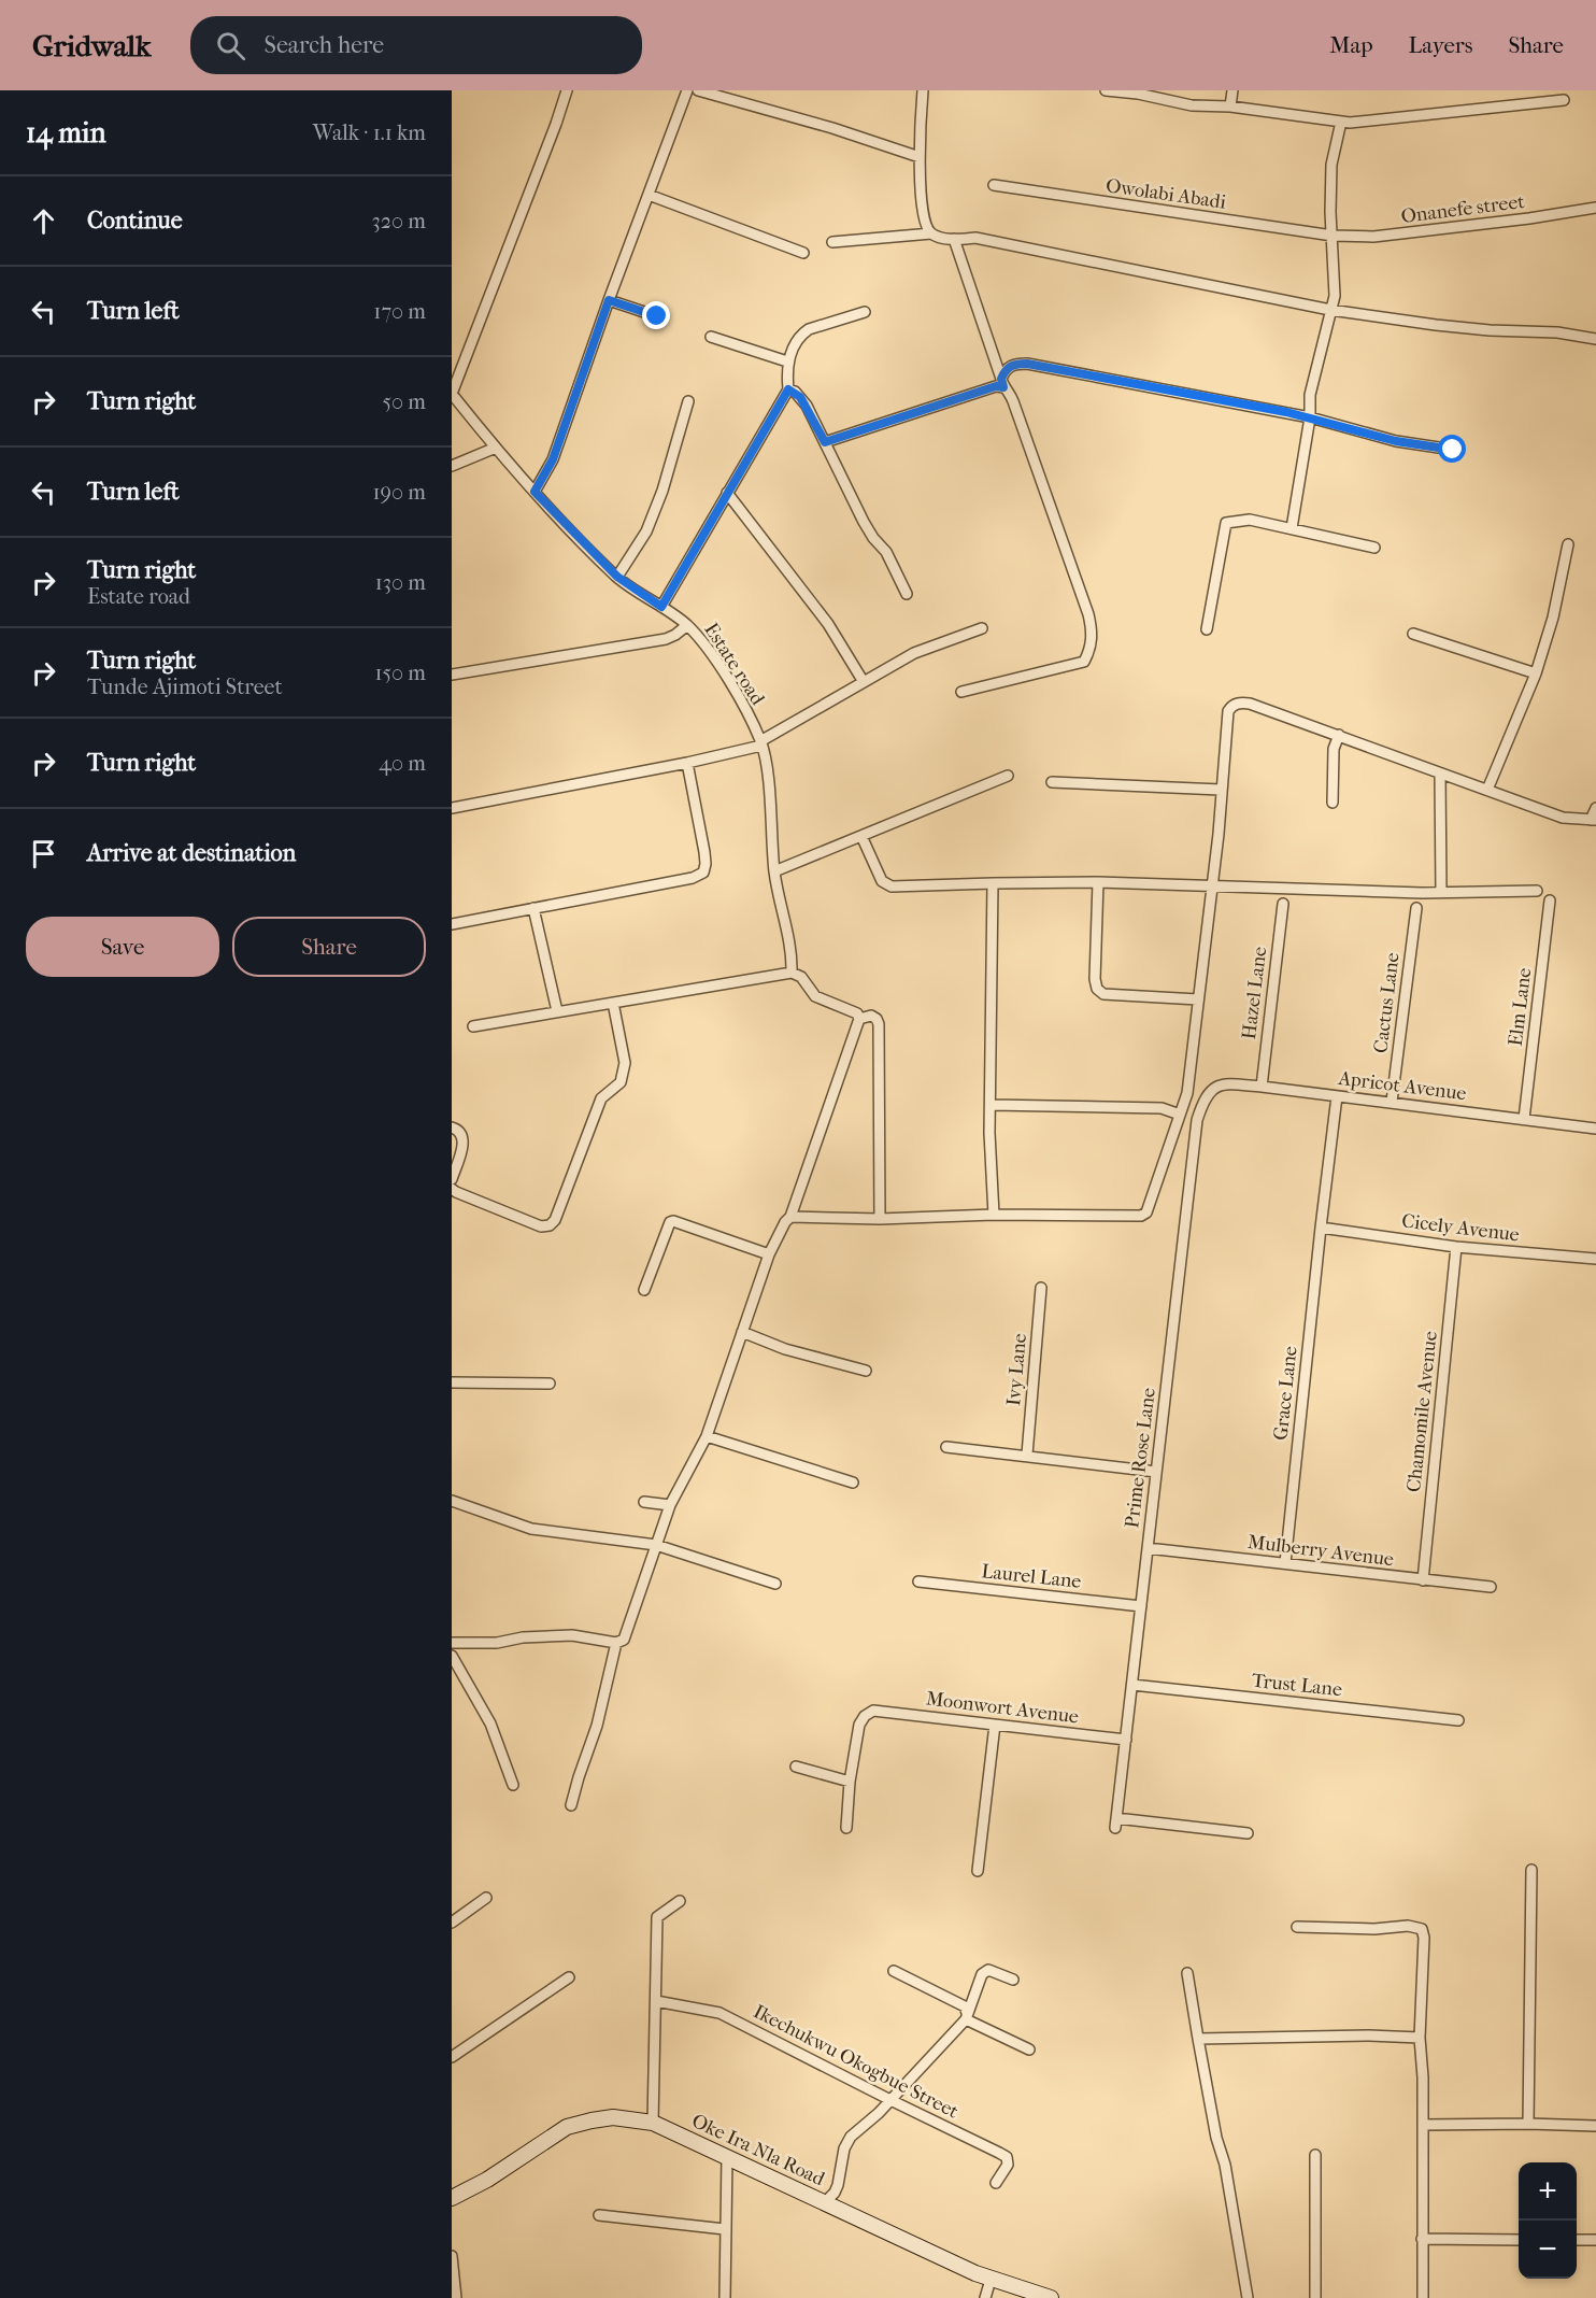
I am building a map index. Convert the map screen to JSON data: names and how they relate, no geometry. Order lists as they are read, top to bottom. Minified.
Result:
{"streets":{"street":["Owolabi Abadi","Onanefe street","Estate road","Hazel Lane","Cactus Lane","Elm Lane","Apricot Avenue","Cicely Avenue","Ivy Lane","Grace Lane","Chamomile Avenue","Prime Rose Lane","Mulberry Avenue","Laurel Lane","Trust Lane","Moonwort Avenue","Ikechukwu Okogbue Street","Oke Ira Nla Road"]},"crossings":[["Owolabi Abadi","Onanefe street"],["Hazel Lane","Apricot Avenue"],["Cactus Lane","Apricot Avenue"],["Elm Lane","Apricot Avenue"],["Apricot Avenue","Grace Lane"],["Apricot Avenue","Prime Rose Lane"],["Cicely Avenue","Grace Lane"],["Cicely Avenue","Chamomile Avenue"],["Grace Lane","Mulberry Avenue"],["Chamomile Avenue","Mulberry Avenue"],["Prime Rose Lane","Mulberry Avenue"],["Prime Rose Lane","Laurel Lane"],["Prime Rose Lane","Trust Lane"],["Prime Rose Lane","Moonwort Avenue"]],"page":{"header":"Gridwalk","search":"Search here","nav":["Map","Layers","Share"],"heading":["14 min","Walk · 1.1 km"],"list":[["Continue","320 m"],["Turn left","170 m"],["Turn right","50 m"],["Turn left","190 m"],["Turn right","Estate road","130 m"],["Turn right","Tunde Ajimoti Street","150 m"],["Turn right","40 m"],"Arrive at destination"],"buttons":["Save","Share"],"map_buttons":["+","−"]}}
